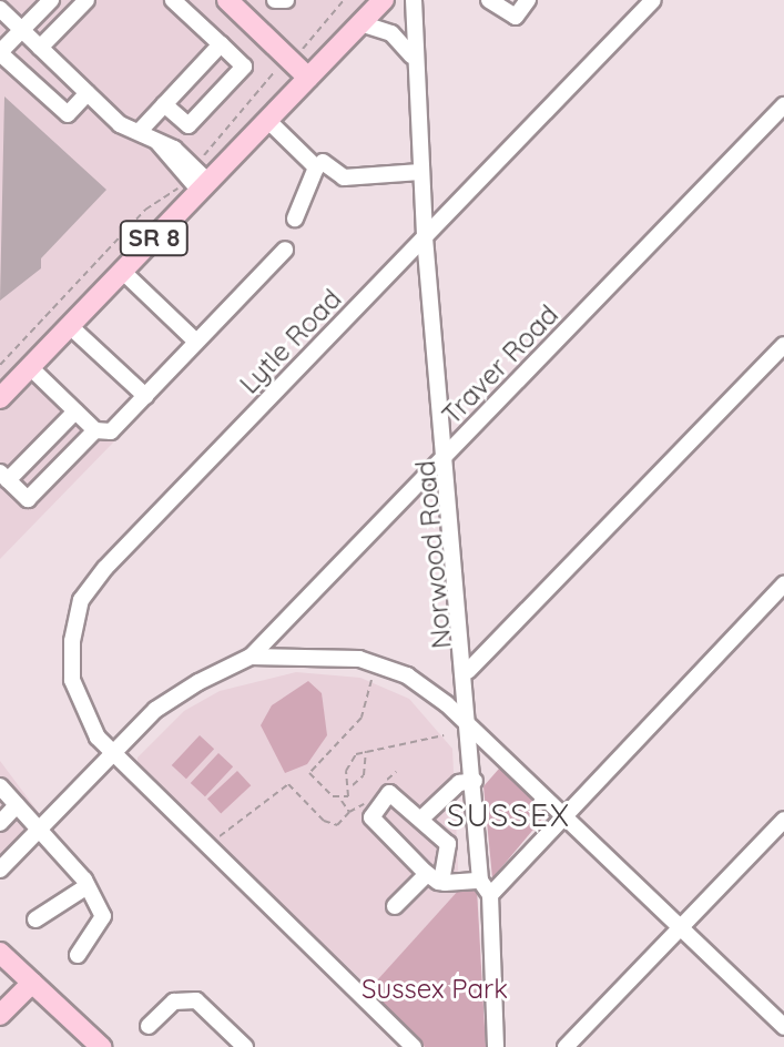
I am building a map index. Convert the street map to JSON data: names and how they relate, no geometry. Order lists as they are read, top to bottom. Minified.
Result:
{"streets":{"main road":["SR 8"],"street":["Lytle Road","Traver Road","Norwood Road"]},"crossings":[["Lytle Road","Norwood Road"],["Traver Road","Norwood Road"]],"districts":["SUSSEX"],"parks":["Sussex Park"]}
